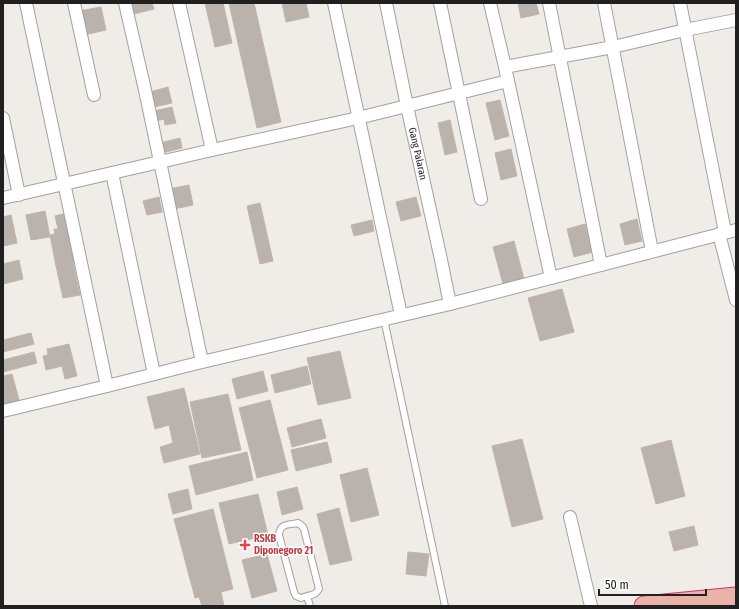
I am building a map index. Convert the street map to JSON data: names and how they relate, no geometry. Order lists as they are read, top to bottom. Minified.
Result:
{"streets":{"street":["Gang Palaran"]},"places":{"health":["RSKB Diponegoro 21"]},"scale_bar":"50 m"}
